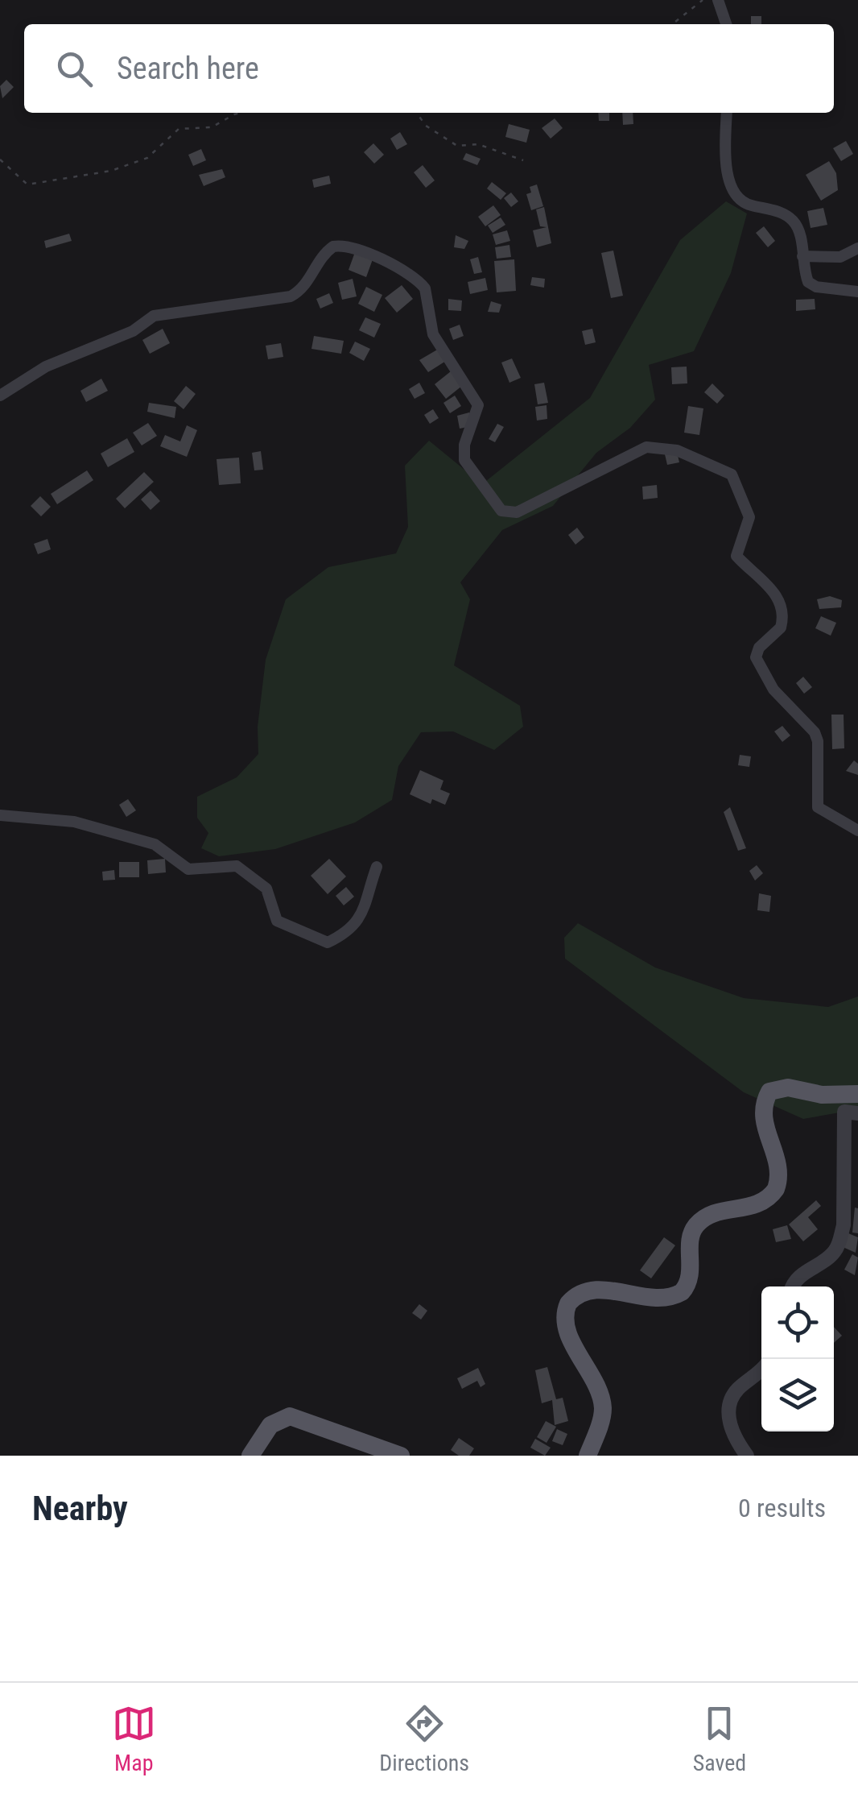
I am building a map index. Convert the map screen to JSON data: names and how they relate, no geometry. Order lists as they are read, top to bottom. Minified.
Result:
{"page":{"search":"Search here","heading":["Nearby","0 results"],"nav":["Map","Directions","Saved"]}}
